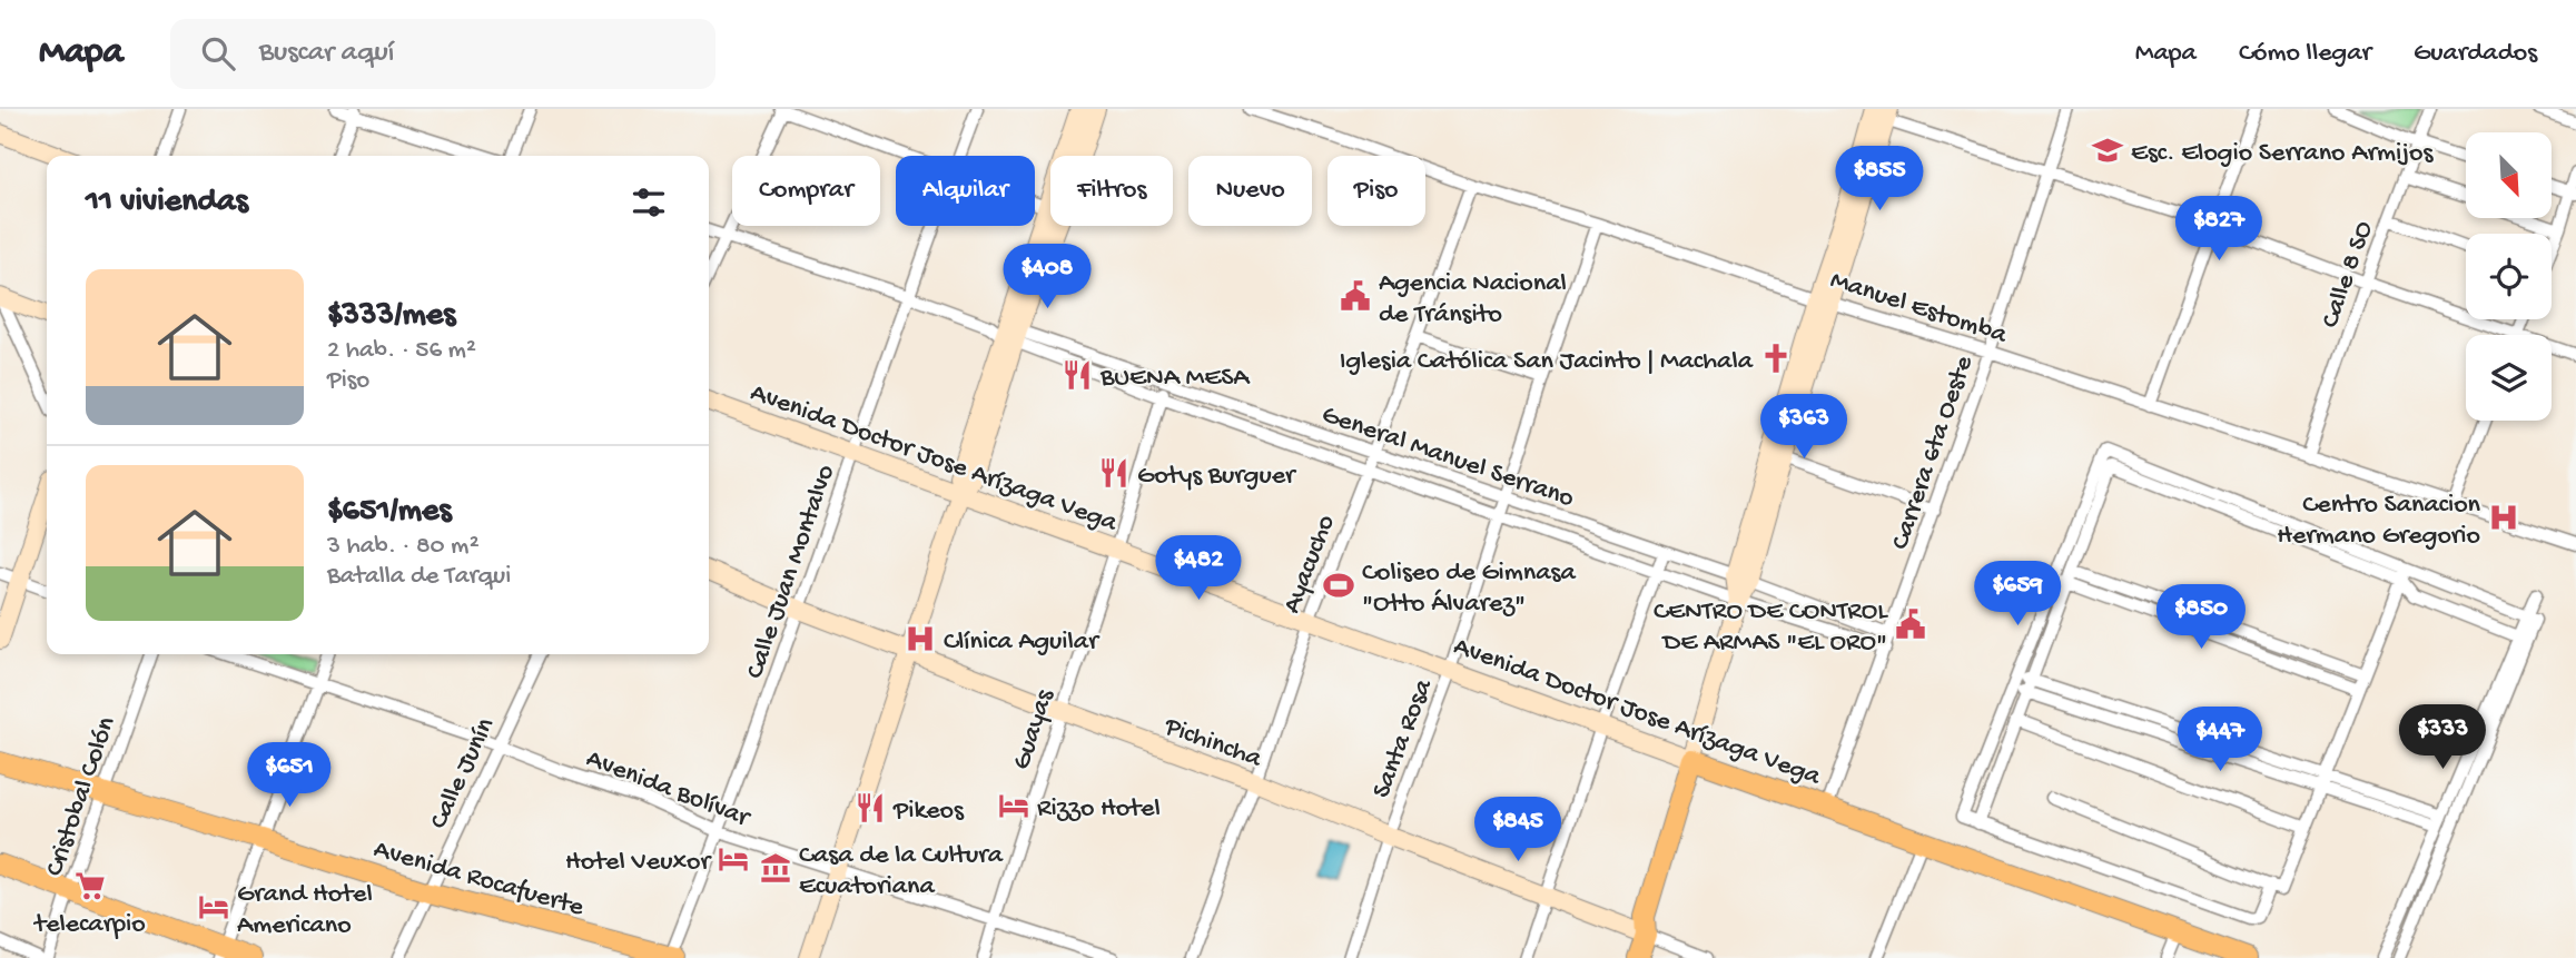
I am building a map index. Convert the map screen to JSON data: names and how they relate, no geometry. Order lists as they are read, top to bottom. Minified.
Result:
{"streets":{"main road":["Avenida Doctor Jose Arízaga Vega","Pichincha","Avenida Rocafuerte"],"street":["Calle 8 SO","Manuel Estomba","Carrera 6ta Oeste","General Manuel Serrano","Ayacucho","Calle Juan Montalvo","Guayas","Santa Rosa","Calle Junín","Avenida Bolívar","Cristobal Colón"]},"crossings":[["Calle 8 SO","Manuel Estomba"],["Manuel Estomba","Carrera 6ta Oeste"],["Manuel Estomba","Ayacucho"],["Manuel Estomba","Santa Rosa"],["Carrera 6ta Oeste","General Manuel Serrano"],["Carrera 6ta Oeste","Avenida Doctor Jose Arízaga Vega"],["General Manuel Serrano","Ayacucho"],["General Manuel Serrano","Calle Juan Montalvo"],["General Manuel Serrano","Guayas"],["General Manuel Serrano","Santa Rosa"],["Avenida Doctor Jose Arízaga Vega","Ayacucho"],["Avenida Doctor Jose Arízaga Vega","Calle Juan Montalvo"],["Avenida Doctor Jose Arízaga Vega","Guayas"],["Avenida Doctor Jose Arízaga Vega","Santa Rosa"],["Ayacucho","Pichincha"],["Calle Juan Montalvo","Pichincha"],["Calle Juan Montalvo","Avenida Bolívar"],["Calle Juan Montalvo","Avenida Rocafuerte"],["Guayas","Pichincha"],["Guayas","Avenida Bolívar"],["Santa Rosa","Pichincha"],["Calle Junín","Avenida Bolívar"],["Calle Junín","Avenida Rocafuerte"],["Cristobal Colón","Avenida Rocafuerte"]],"places":{"school or university":["Esc. Elogio Serrano Armijos"],"public building":["Agencia Nacional de Tránsito","CENTRO DE CONTROL DE ARMAS \"EL ORO\""],"church":["Iglesia Católica San Jacinto | Machala"],"restaurant":["BUENA MESA","Gotys Burguer","Pikeos"],"hospital":["Centro Sanacion Hermano Gregorio","Clínica Aguilar"],"sports":["Coliseo de Gimnasa \"Otto Álvarez\""],"hotel":["Rizzo Hotel","Hotel Veuxor","Grand Hotel Americano"],"museum":["Casa de la Cultura Ecuatoriana"],"supermarket":["telecarpio"]},"north":"bottom right","page":{"header":"Mapa","search":"Buscar aquí","nav":["Mapa","Cómo llegar","Guardados"],"price":["$855","$827","$408","$363","$482","$659","$850","$333","$447","$651","$845"],"chip":["Comprar","Alquilar","Filtros","Nuevo","Piso"],"heading":"11 viviendas","list":[{"name":"$333/mes","note":"2 hab. · 56 m² · Piso"},{"name":"$651/mes","note":"3 hab. · 80 m² · Batalla de Tarqui"}]}}
